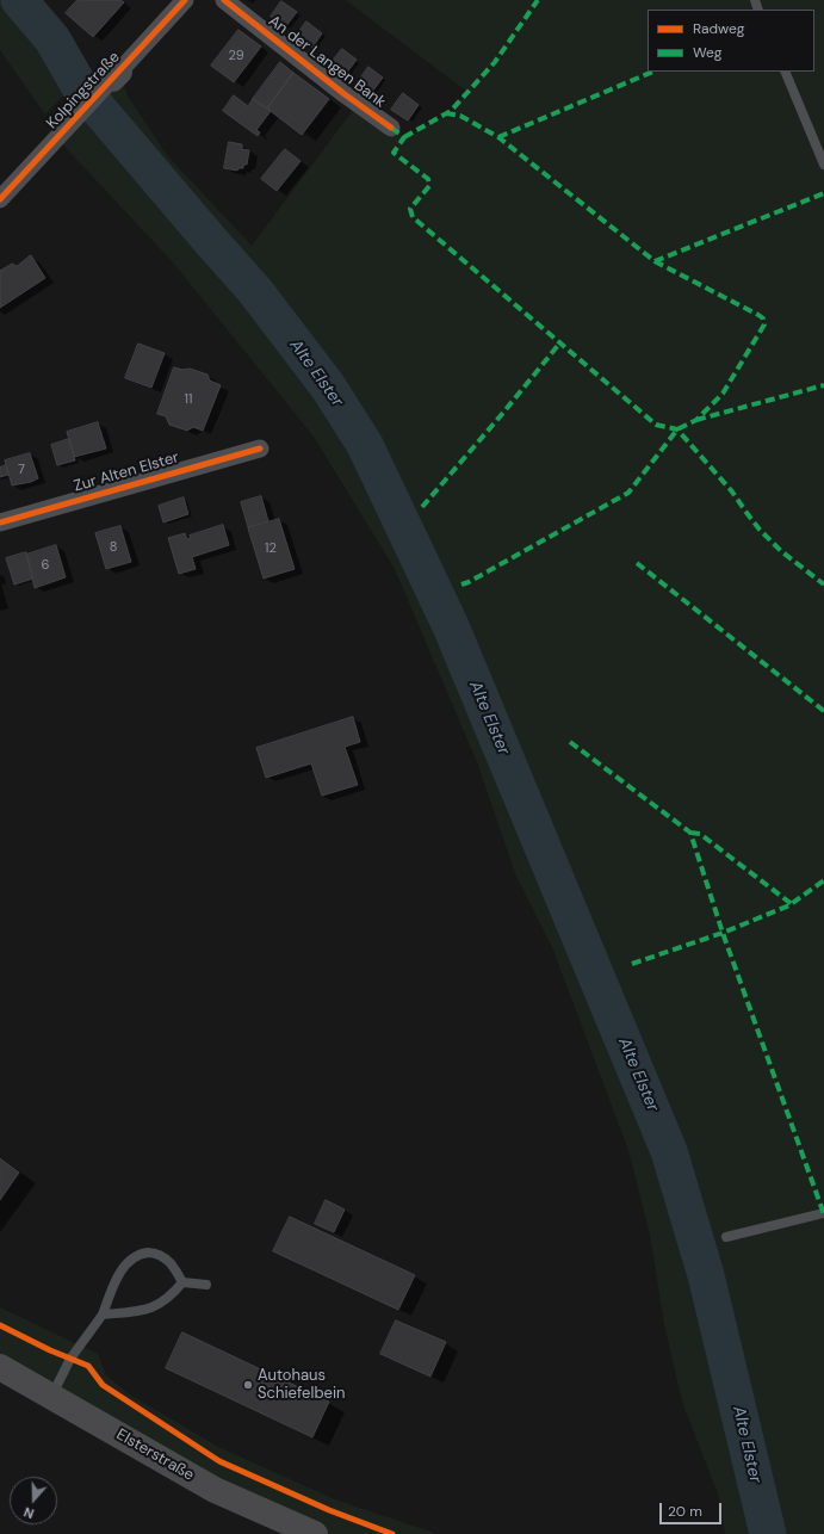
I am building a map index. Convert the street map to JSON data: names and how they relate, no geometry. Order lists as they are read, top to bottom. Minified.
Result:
{"streets":{"main road":["Elsterstraße"],"street":["An der Langen Bank","Kolpingstraße","Zur Alten Elster"]},"water":["Alte Elster"],"places":["Autohaus Schiefelbein"],"house_numbers":["29","11","7","8","12","6"],"legend":["Radweg","Weg"],"scale_bar":"20 m","north":"bottom"}
